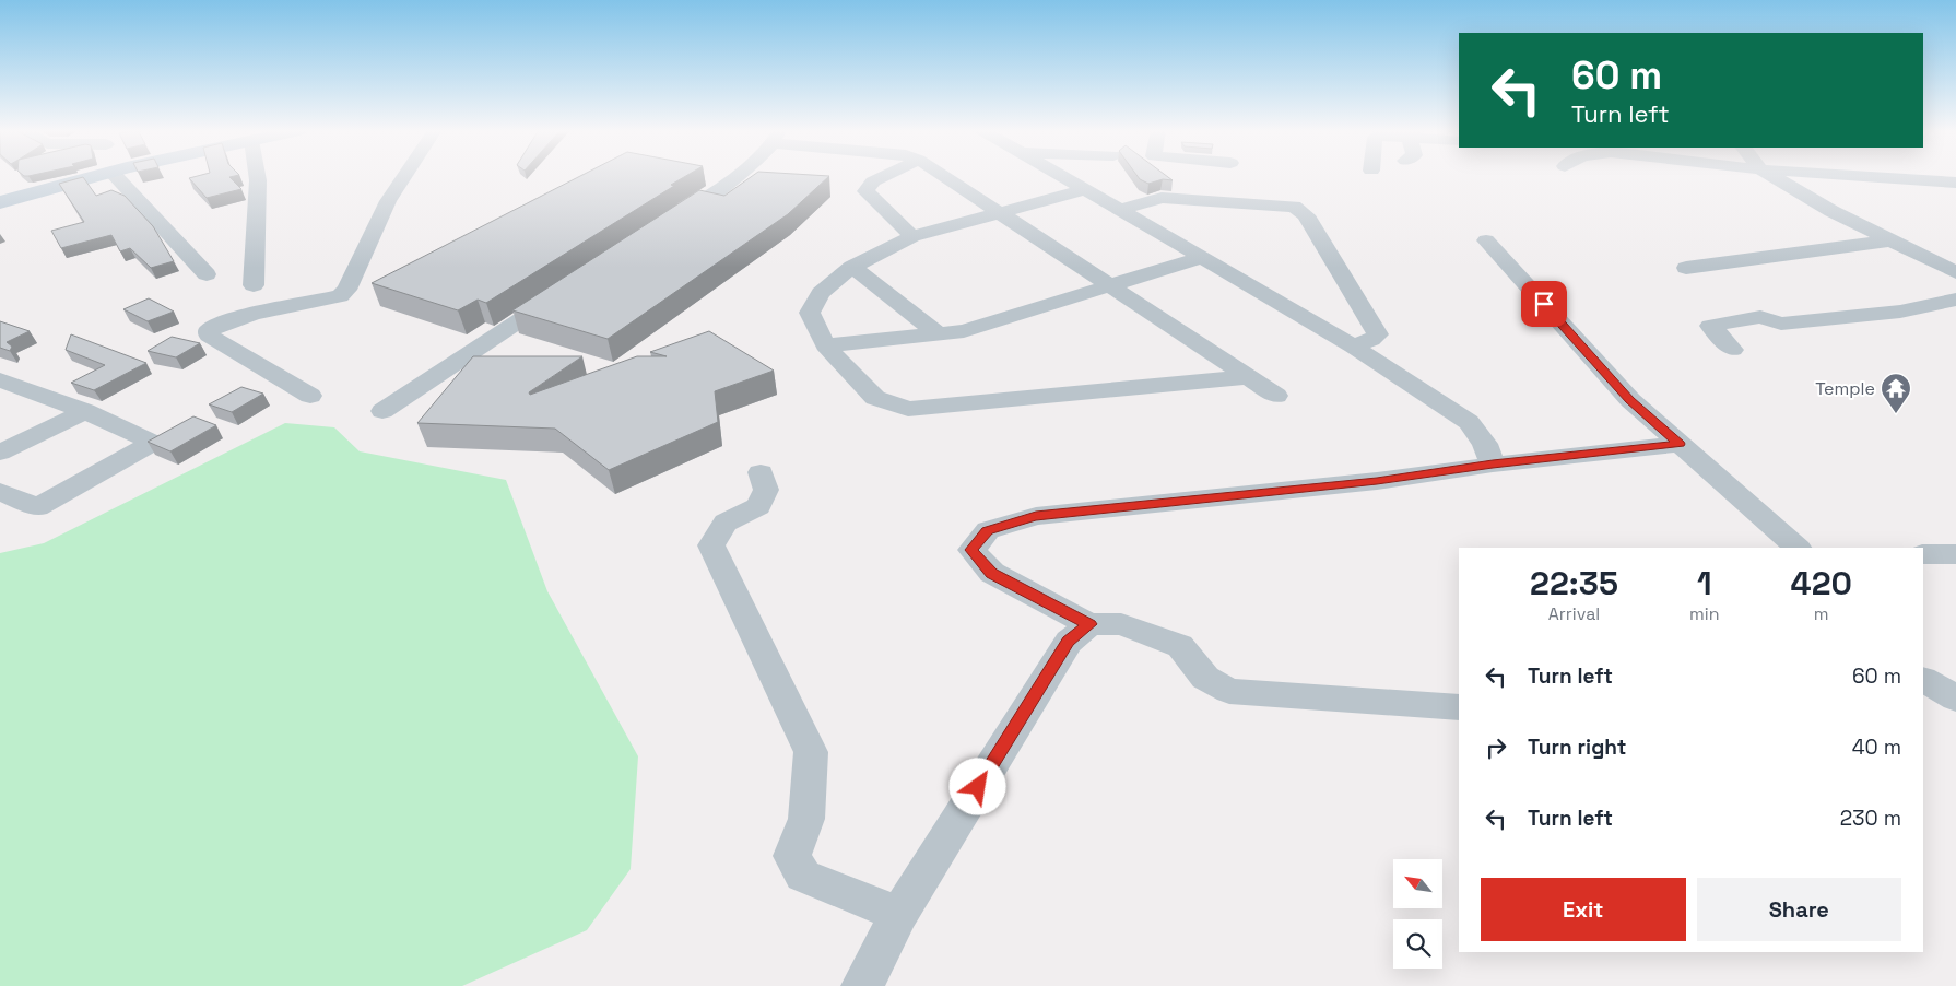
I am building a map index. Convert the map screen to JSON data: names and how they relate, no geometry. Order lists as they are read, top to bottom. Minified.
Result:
{"places":{"temple":["Temple"]},"north":"top left","page":{"turn":["60 m","Turn left"],"eta":["22:35","Arrival","1","min","420","m"],"list":[{"name":"Turn left","value":"60 m"},{"name":"Turn right","value":"40 m"},{"name":"Turn left","value":"230 m"}],"buttons":["Exit","Share"]}}
